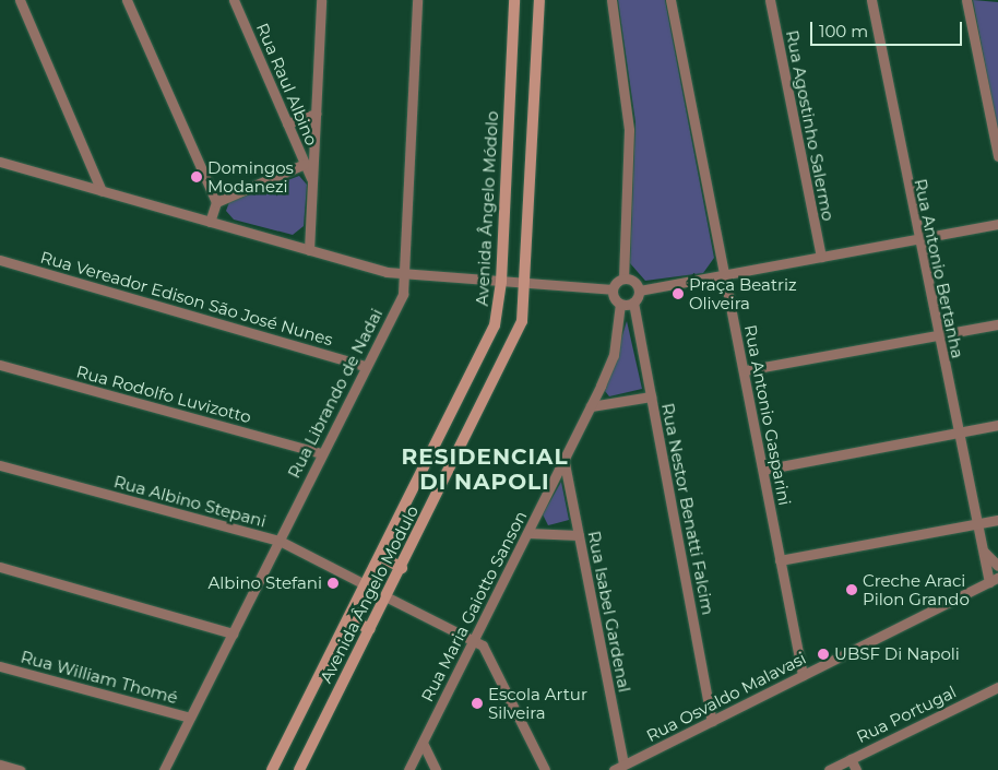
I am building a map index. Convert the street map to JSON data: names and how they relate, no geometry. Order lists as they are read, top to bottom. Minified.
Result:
{"streets":{"street":["Rua Raul Albino","Rua Agostinho Salermo","Avenida Ângelo Módolo","Rua Antonio Bertanha","Rua Vereador Edison São José Nunes","Rua Librando de Nadai","Rua Rodolfo Luvizotto","Rua Antonio Gasparini","Rua Albino Stepani","Rua Nestor Benatti Falcim","Avenida Ângelo Modulo","Rua Maria Gaiotto Sanson","Rua Isabel Gardenal","Rua William Thomé","Rua Osvaldo Malavasi","Rua Portugal"]},"crossings":[["Avenida Ângelo Módolo","Rua Albino Stepani"],["Avenida Ângelo Módolo","Avenida Ângelo Modulo"],["Rua Antonio Bertanha","Rua Osvaldo Malavasi"],["Rua Vereador Edison São José Nunes","Rua Librando de Nadai"],["Rua Librando de Nadai","Rua Rodolfo Luvizotto"],["Rua Librando de Nadai","Rua Albino Stepani"],["Rua Librando de Nadai","Rua William Thomé"],["Rua Antonio Gasparini","Rua Osvaldo Malavasi"],["Rua Albino Stepani","Avenida Ângelo Modulo"],["Rua Nestor Benatti Falcim","Rua Maria Gaiotto Sanson"],["Rua Nestor Benatti Falcim","Rua Osvaldo Malavasi"],["Rua Maria Gaiotto Sanson","Rua Isabel Gardenal"],["Rua Isabel Gardenal","Rua Osvaldo Malavasi"]],"districts":["RESIDENCIAL DI NAPOLI"],"places":["Domingos Modanezi","Praça Beatriz Oliveira","Albino Stefani","Creche Araci Pilon Grando","UBSF Di Napoli","Escola Artur Silveira"],"scale_bar":"100 m"}
